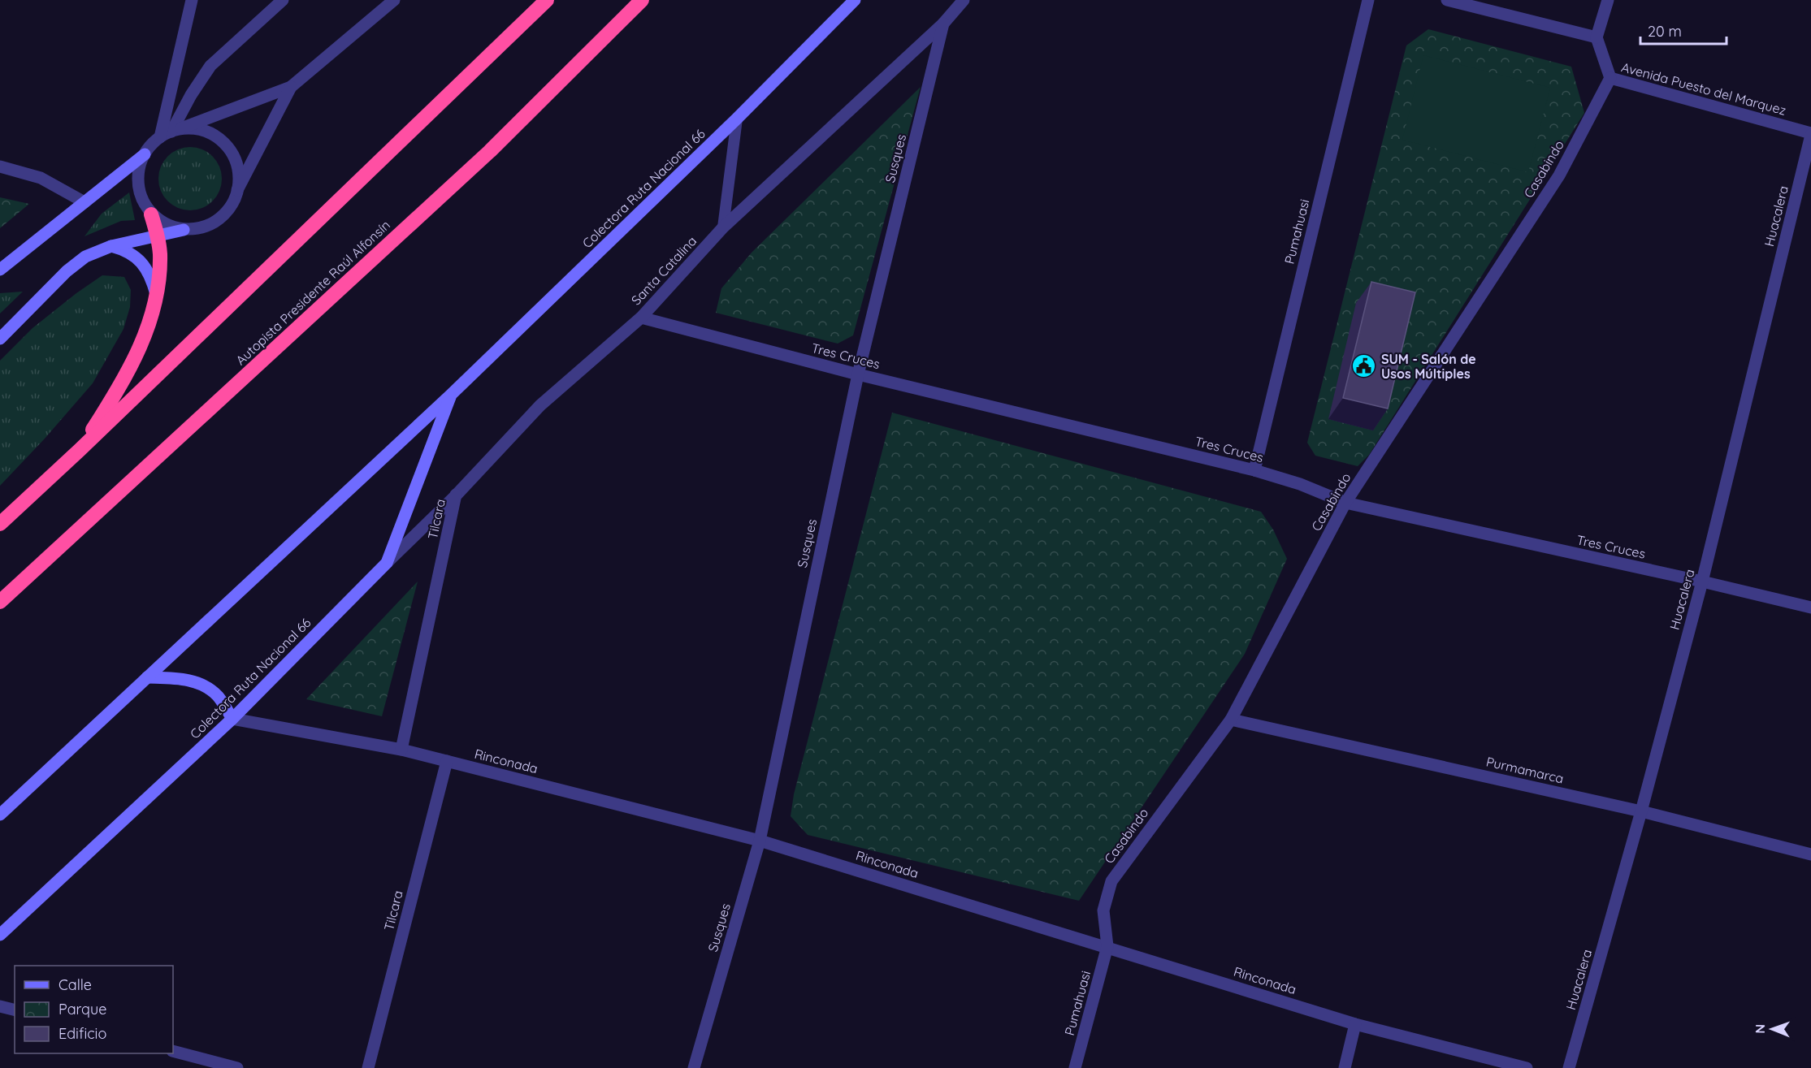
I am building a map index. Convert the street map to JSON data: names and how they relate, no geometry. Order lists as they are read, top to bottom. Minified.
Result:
{"streets":{"highway":["Autopista Presidente Raúl Alfonsín"],"main road":["Colectora Ruta Nacional 66"],"street":["Avenida Puesto del Marquez","Susques","Casabindo","Huacalera","Pumahuasi","Santa Catalina","Tres Cruces","Tilcara","Rinconada","Purmamarca"]},"crossings":[["Avenida Puesto del Marquez","Casabindo"],["Avenida Puesto del Marquez","Huacalera"],["Susques","Santa Catalina"],["Susques","Tres Cruces"],["Susques","Rinconada"],["Casabindo","Pumahuasi"],["Casabindo","Tres Cruces"],["Casabindo","Rinconada"],["Casabindo","Purmamarca"],["Colectora Ruta Nacional 66","Santa Catalina"],["Colectora Ruta Nacional 66","Rinconada"],["Huacalera","Tres Cruces"],["Huacalera","Purmamarca"],["Pumahuasi","Tres Cruces"],["Pumahuasi","Rinconada"],["Santa Catalina","Tres Cruces"],["Santa Catalina","Tilcara"],["Tilcara","Rinconada"]],"places":{"public building":["SUM - Salón de Usos Múltiples"]},"legend":["Calle","Parque","Edificio"],"scale_bar":"20 m","north":"left"}
